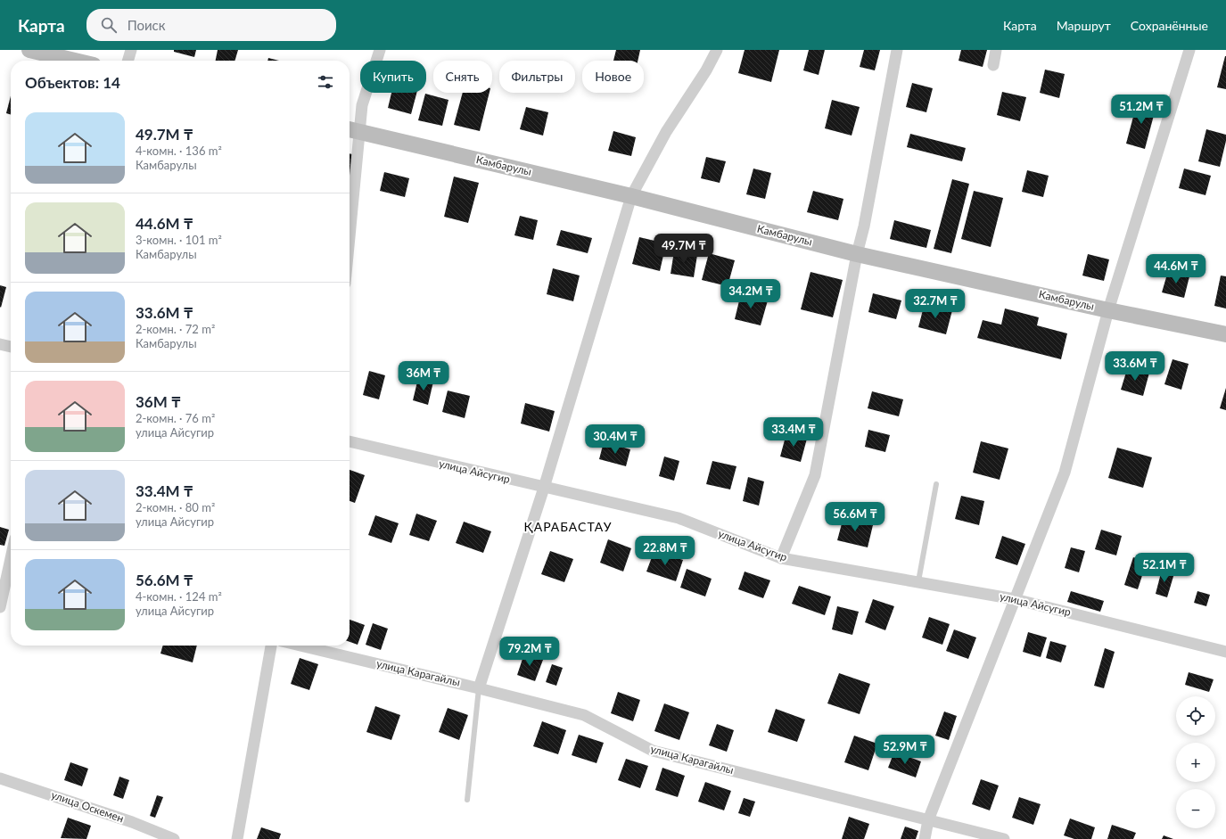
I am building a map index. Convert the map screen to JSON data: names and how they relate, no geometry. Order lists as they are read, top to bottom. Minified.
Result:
{"streets":{"street":["Камбарулы","улица Айсугир","улица Карагайлы","улица Оскемен"]},"districts":["ҚАРАБАСТАУ"],"page":{"header":"Карта","search":"Поиск","nav":["Карта","Маршрут","Сохранённые"],"chip":["Купить","Снять","Фильтры","Новое"],"heading":"Объектов: 14","price":["51.2M ₸","49.7M ₸","44.6M ₸","34.2M ₸","32.7M ₸","33.6M ₸","36M ₸","33.4M ₸","30.4M ₸","56.6M ₸","22.8M ₸","52.1M ₸","79.2M ₸","52.9M ₸"],"list":[{"name":"49.7M ₸","note":"4-комн. · 136 m² · Камбарулы"},{"name":"44.6M ₸","note":"3-комн. · 101 m² · Камбарулы"},{"name":"33.6M ₸","note":"2-комн. · 72 m² · Камбарулы"},{"name":"36M ₸","note":"2-комн. · 76 m² · улица Айсугир"},{"name":"33.4M ₸","note":"2-комн. · 80 m² · улица Айсугир"},{"name":"56.6M ₸","note":"4-комн. · 124 m² · улица Айсугир"}],"map_buttons":["+","−"]}}
